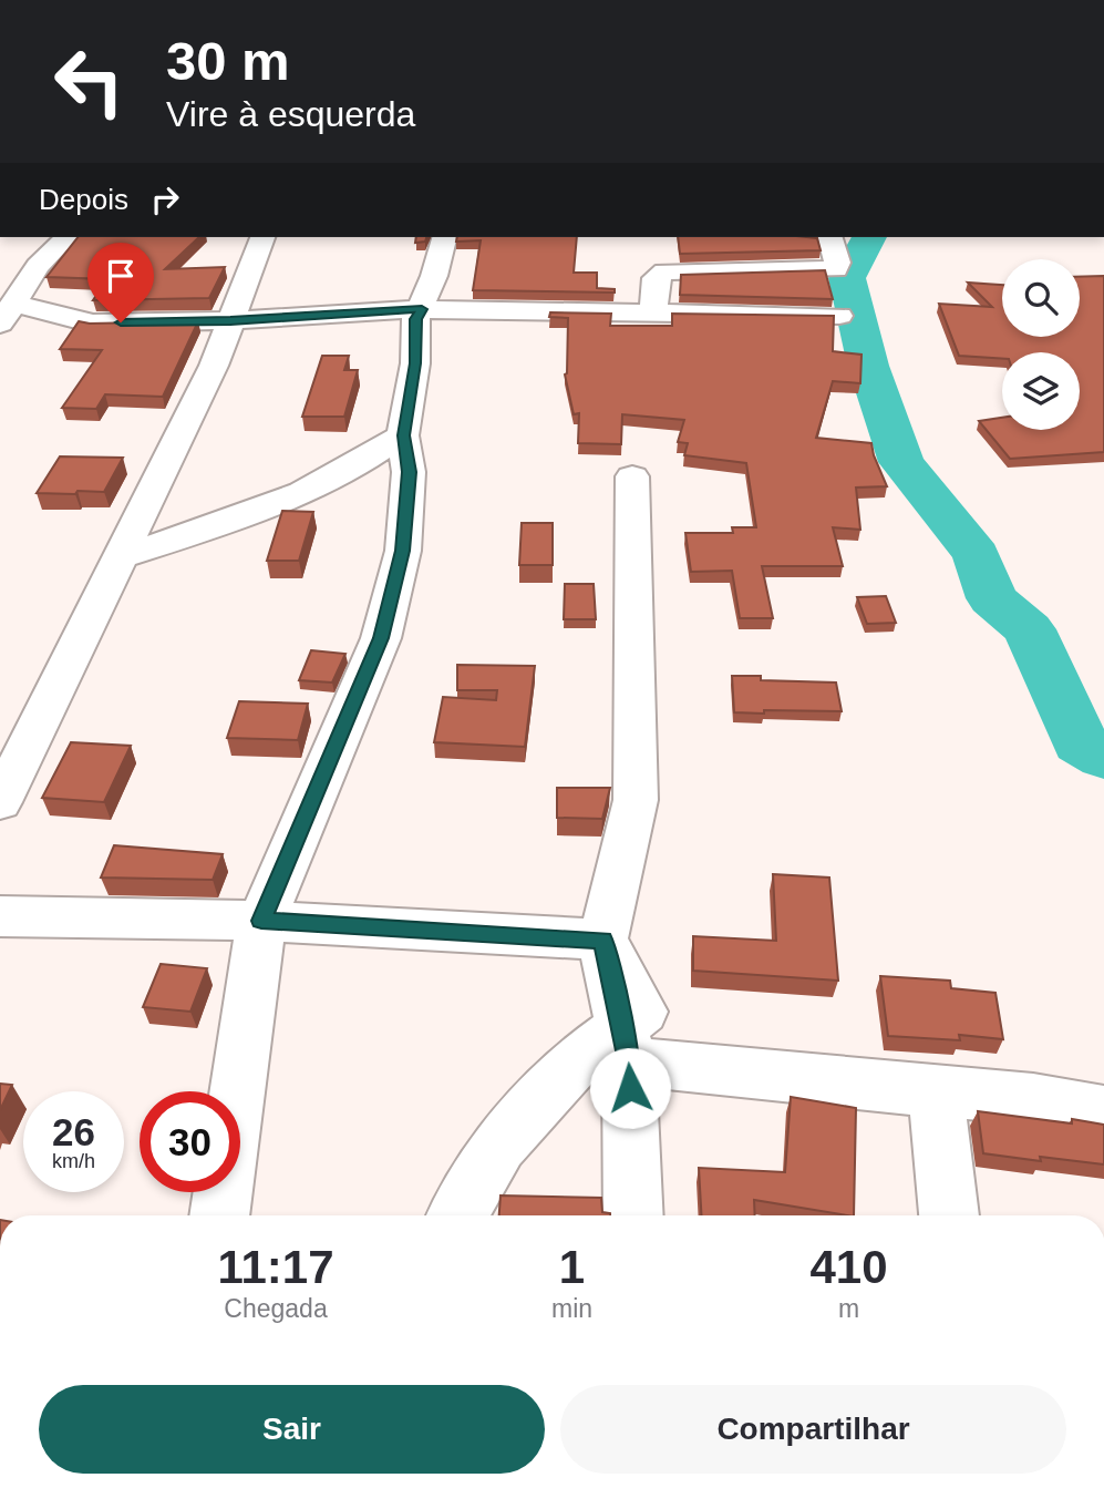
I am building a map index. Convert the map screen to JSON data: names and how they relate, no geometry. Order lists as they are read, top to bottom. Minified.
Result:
{"page":{"turn":["30 m","Vire à esquerda"],"then":"Depois","speed":"26 km/h","limit":"30","eta":["11:17","Chegada","1","min","410","m"],"buttons":["Sair","Compartilhar"]}}
